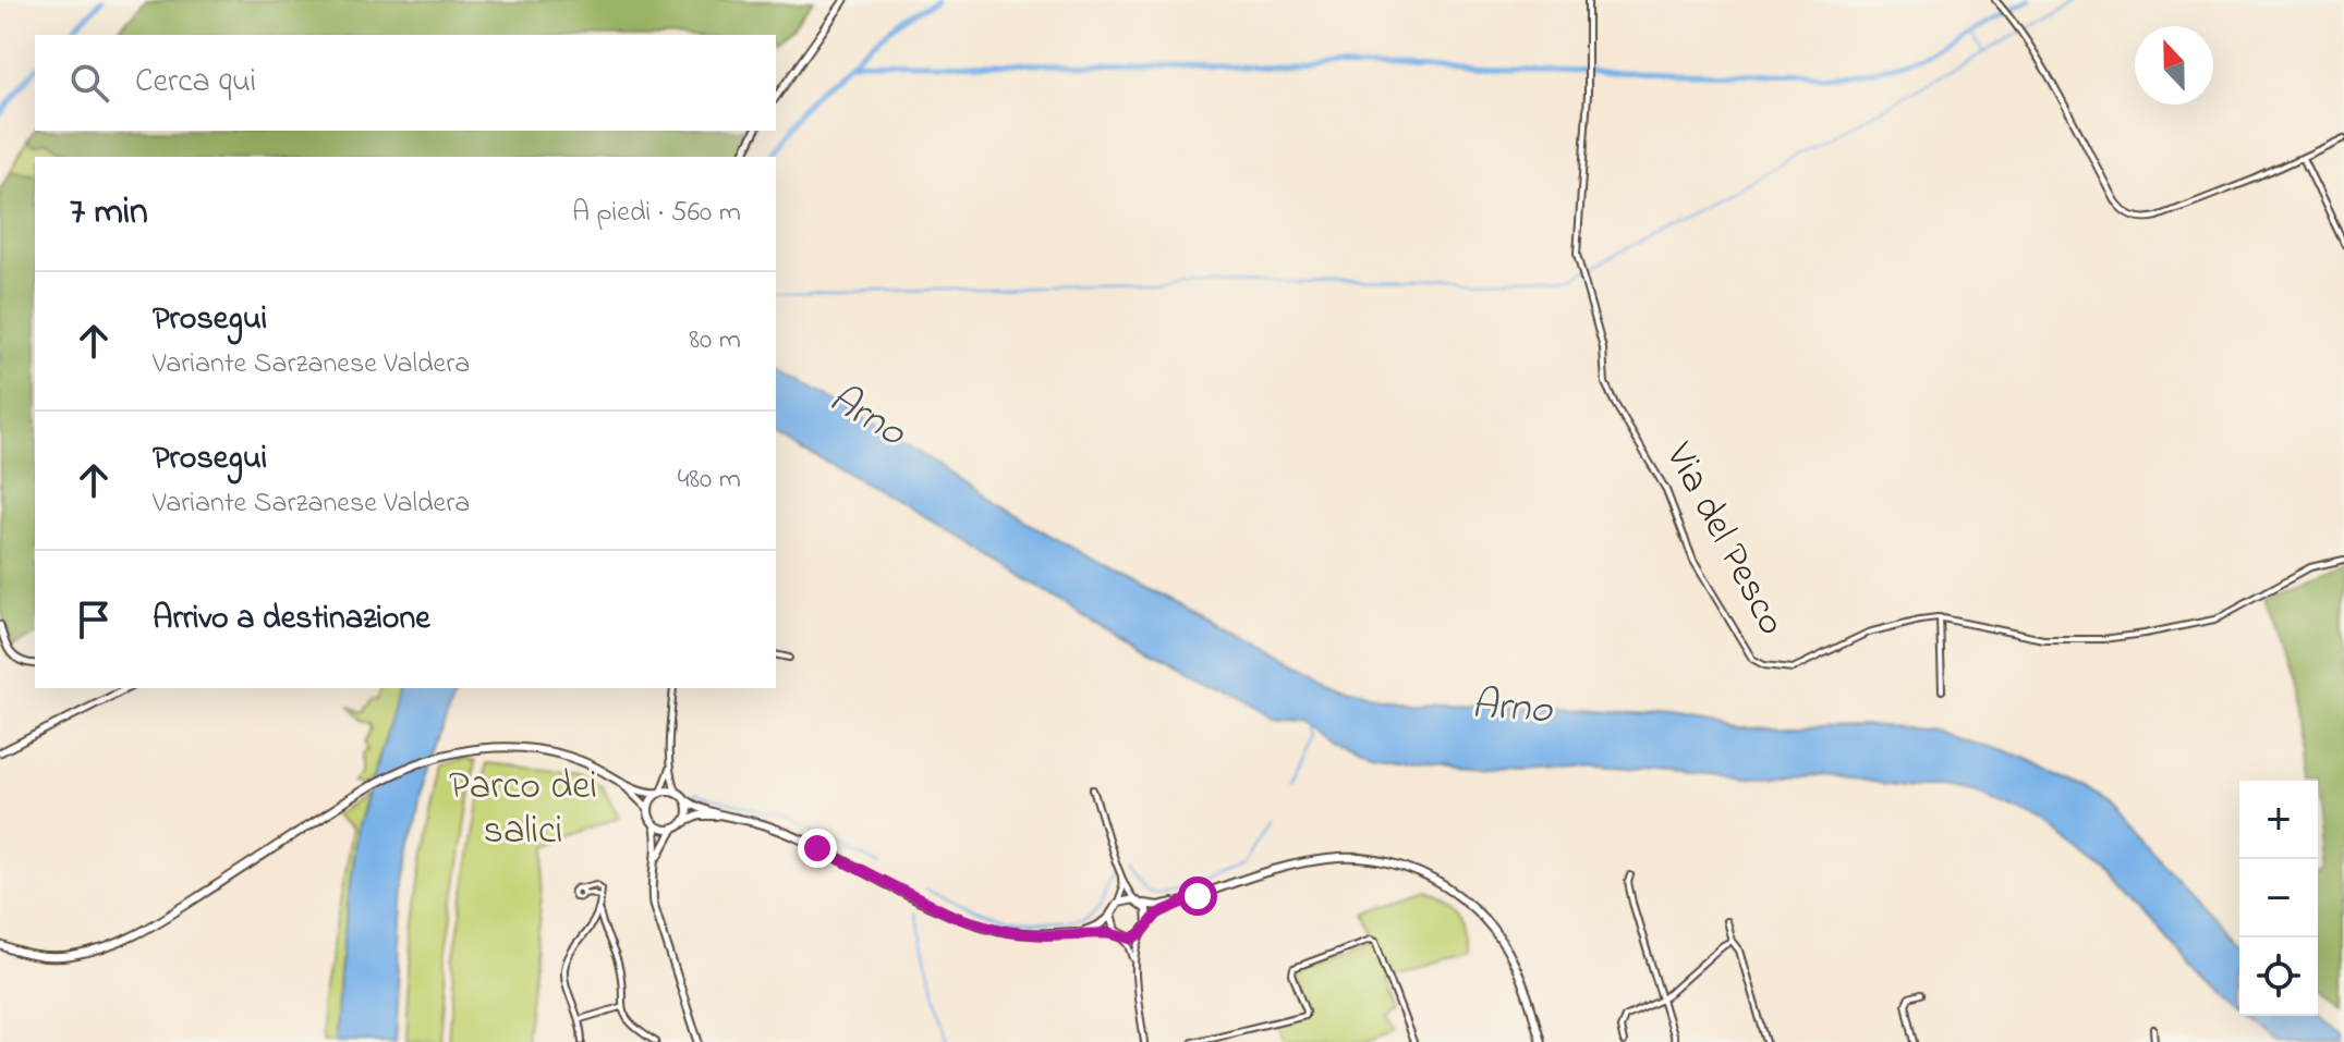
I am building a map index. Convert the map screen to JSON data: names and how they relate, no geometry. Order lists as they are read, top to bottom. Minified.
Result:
{"streets":{"street":["Via del Pesco"]},"water":["Arno"],"parks":["Parco dei salici"],"north":"top","page":{"search":"Cerca qui","heading":["7 min","A piedi · 560 m"],"list":[["Prosegui","Variante Sarzanese Valdera","80 m"],["Prosegui","Variante Sarzanese Valdera","480 m"],"Arrivo a destinazione"],"map_buttons":["+","−"]}}
